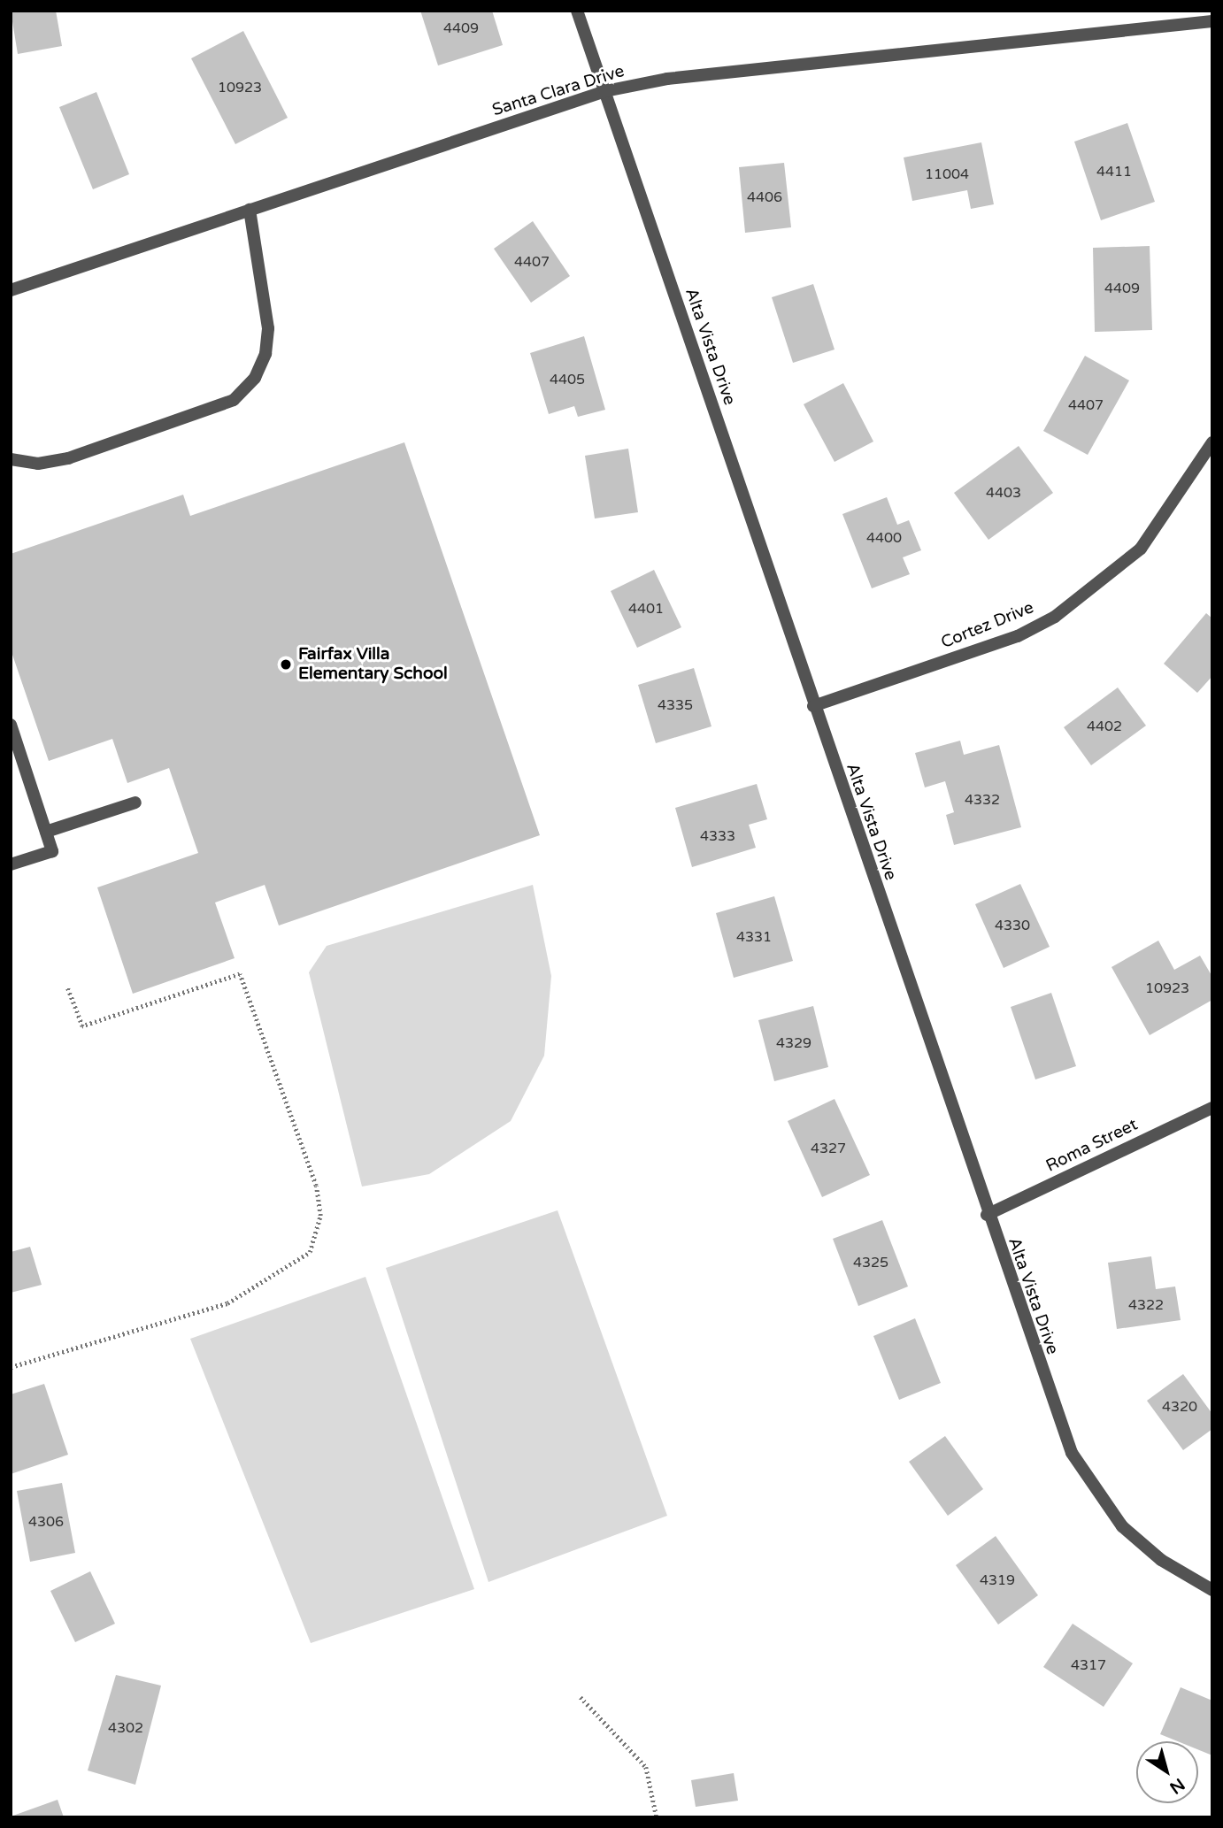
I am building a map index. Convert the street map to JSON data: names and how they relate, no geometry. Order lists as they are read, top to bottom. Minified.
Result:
{"streets":{"street":["Santa Clara Drive","Alta Vista Drive","Cortez Drive","Roma Street"]},"crossings":[["Santa Clara Drive","Alta Vista Drive"],["Alta Vista Drive","Cortez Drive"],["Alta Vista Drive","Roma Street"]],"places":["Fairfax Villa Elementary School"],"house_numbers":["4409","10923","4411","11004","4406","4407","4409","4405","4407","4403","4400","4401","4335","4402","4332","4333","4330","4331","10923","4329","4327","4325","4322","4320","4306","4319","4317","4302"],"north":"bottom right"}
